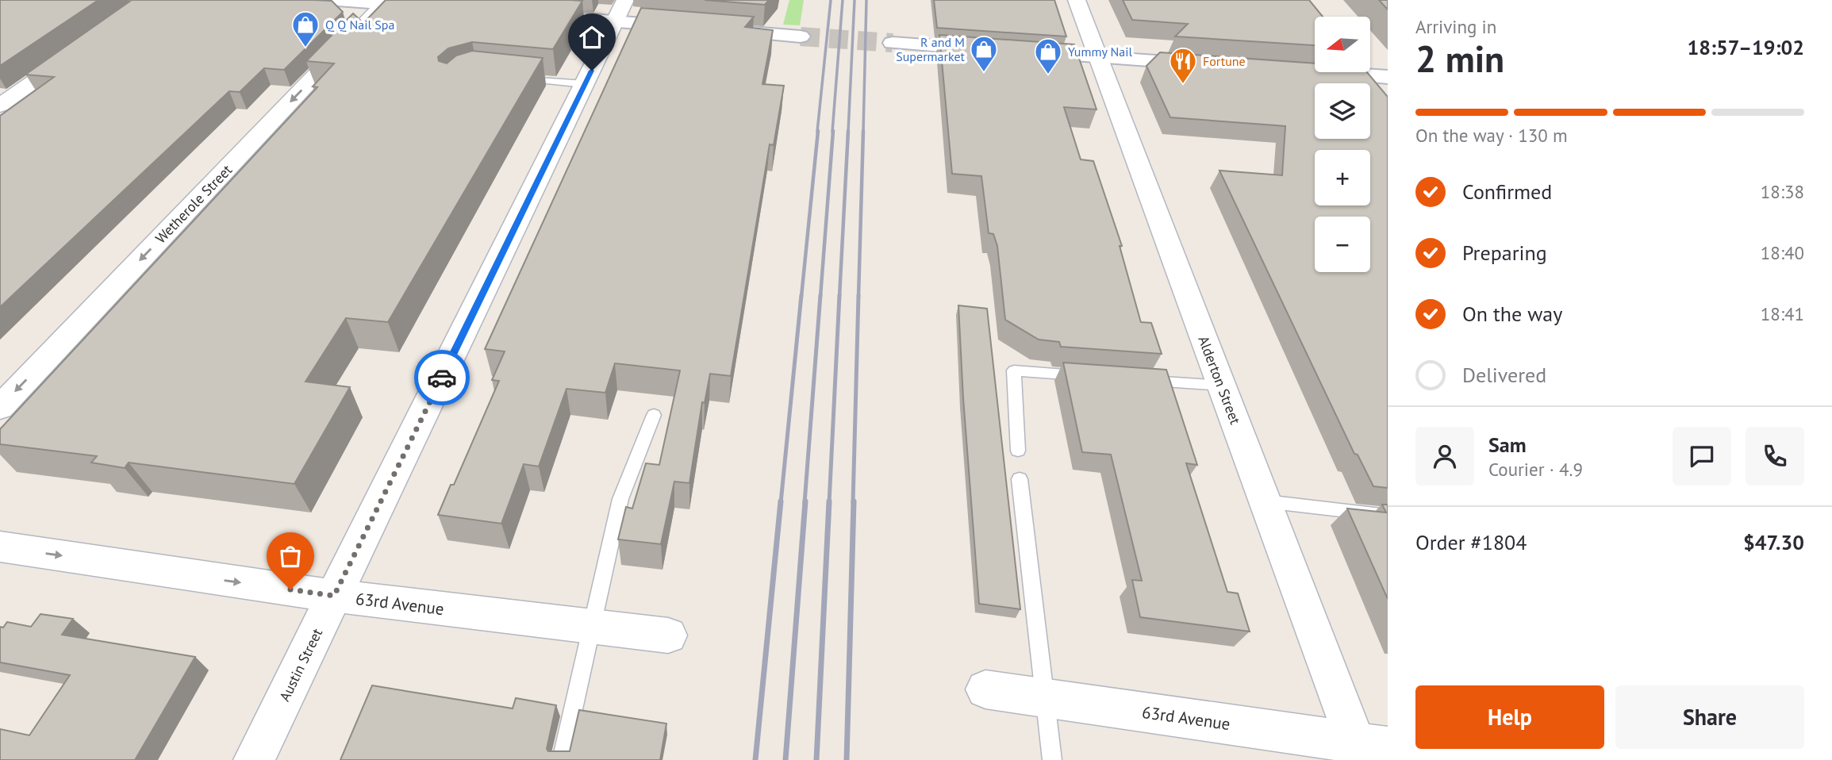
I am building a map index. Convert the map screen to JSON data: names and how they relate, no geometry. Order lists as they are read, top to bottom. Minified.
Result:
{"streets":{"street":["Wetherole Street","Alderton Street","63rd Avenue","Austin Street"]},"crossings":[["Alderton Street","63rd Avenue"],["63rd Avenue","Austin Street"]],"one_way":["Wetherole Street"],"places":{"shop":["Q Q Nail Spa","R and M Supermarket","Yummy Nail"],"restaurant":["Fortune"]},"north":"left","page":{"heading":["2 min","Arriving in","18:57–19:02"],"panel":["Sam","Courier · 4.9","Order #1804","$47.30"],"map_buttons":["+","−"],"bar":"On the way · 130 m","list":[["Confirmed","18:38"],["Preparing","18:40"],["On the way","18:41"],"Delivered"],"buttons":["Help","Share"]}}
